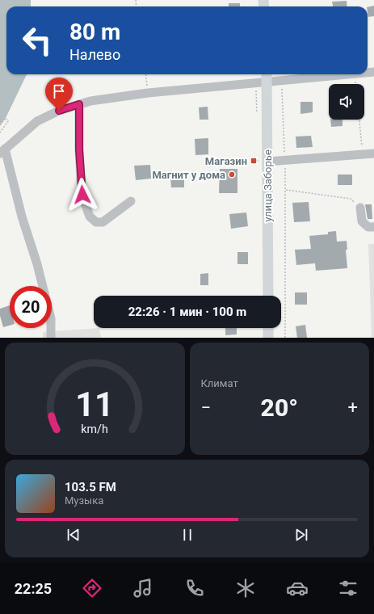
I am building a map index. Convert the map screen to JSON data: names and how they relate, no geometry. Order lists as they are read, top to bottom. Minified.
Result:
{"streets":{"main road":["улица Заборье"]},"places":{"transit":["Магазин"],"other":["Магнит у дома"]},"page":{"turn":["80 m","Налево"],"limit":"20","trip":"22:26 · 1 мин · 100 m","tile":"Климат","heat":["−","20°","+"],"song":["103.5 FM","Музыка"],"tabs":"22:25","gauge":["11","km/h"]}}
